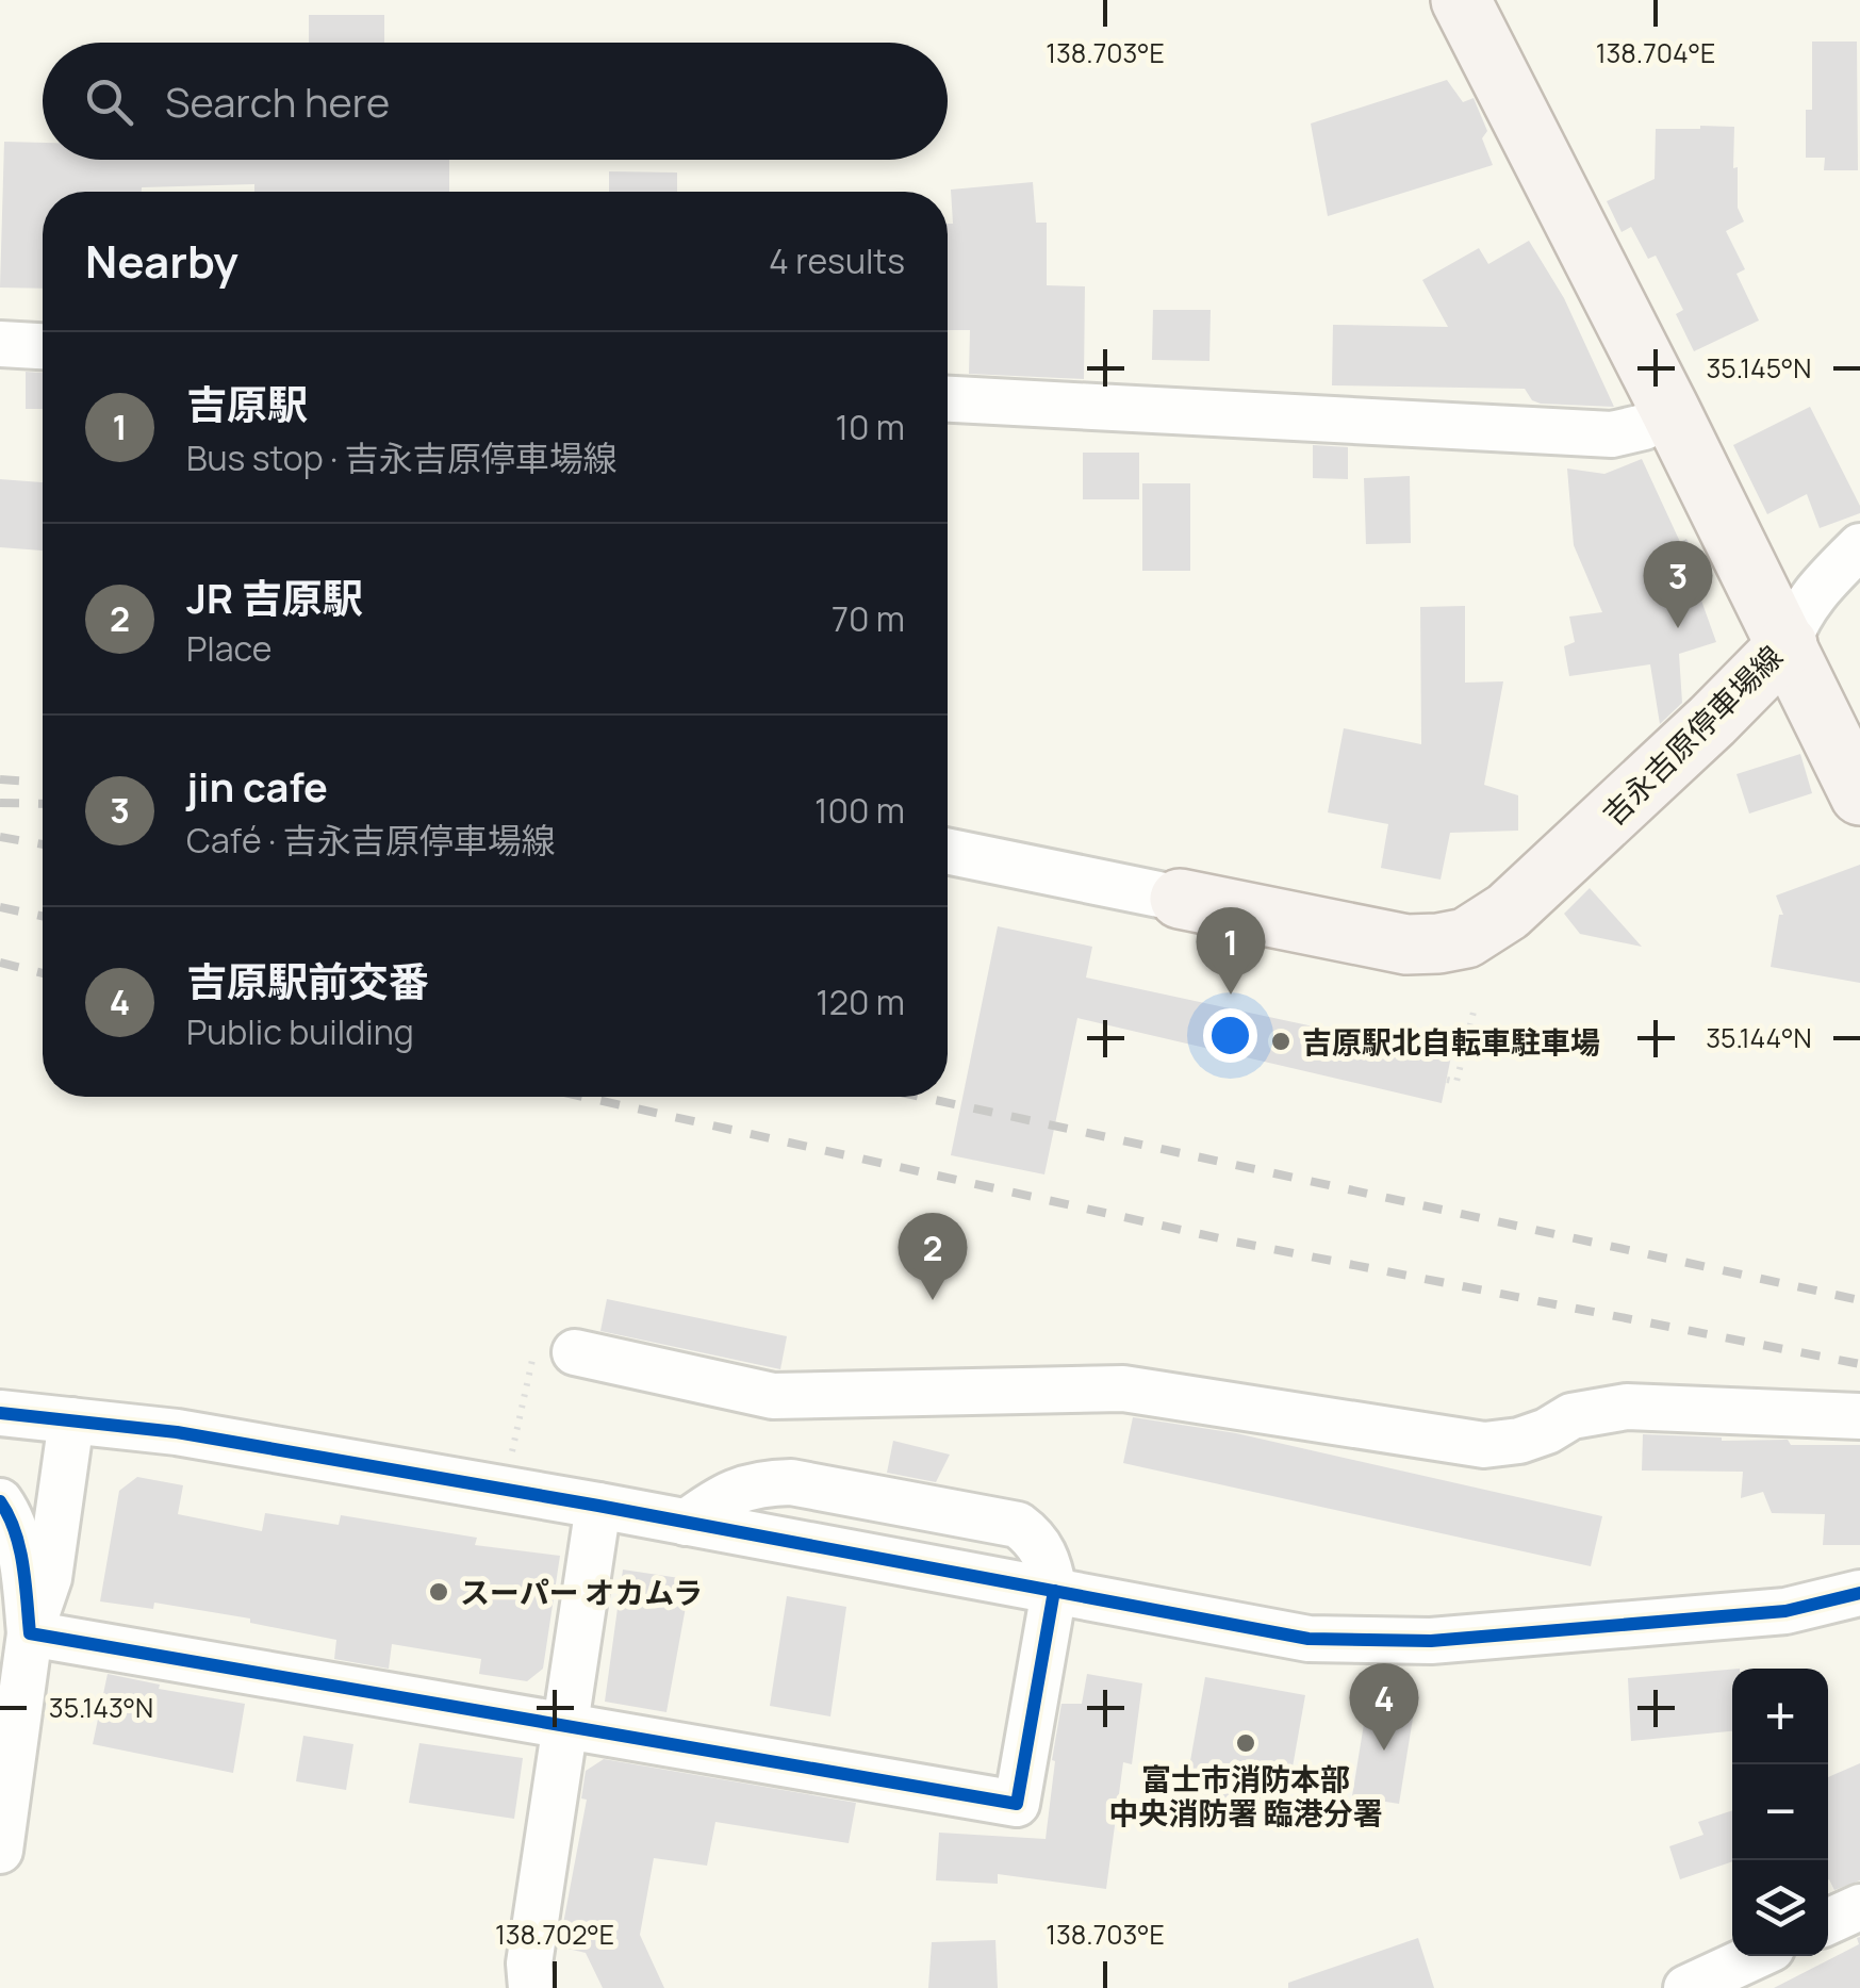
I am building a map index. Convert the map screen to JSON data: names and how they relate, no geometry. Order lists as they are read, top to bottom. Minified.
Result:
{"streets":{"main road":["吉永吉原停車場線"]},"places":["吉原駅北自転車駐車場","スーパー オカムラ","富士市消防本部 中央消防署 臨港分署"],"page":{"search":"Search here","heading":["Nearby","4 results"],"list":[{"mark":"1","name":"吉原駅","note":"Bus stop · 吉永吉原停車場線","value":"10 m"},{"mark":"2","name":"JR 吉原駅","note":"Place","value":"70 m"},{"mark":"3","name":"jin cafe","note":"Café · 吉永吉原停車場線","value":"100 m"},{"mark":"4","name":"吉原駅前交番","note":"Public building","value":"120 m"}],"pins":["3","1","2","4"],"map_buttons":["+","−"]},"coordinates":["138.703°E","138.704°E","35.145°N","35.144°N","35.143°N","138.702°E"]}
